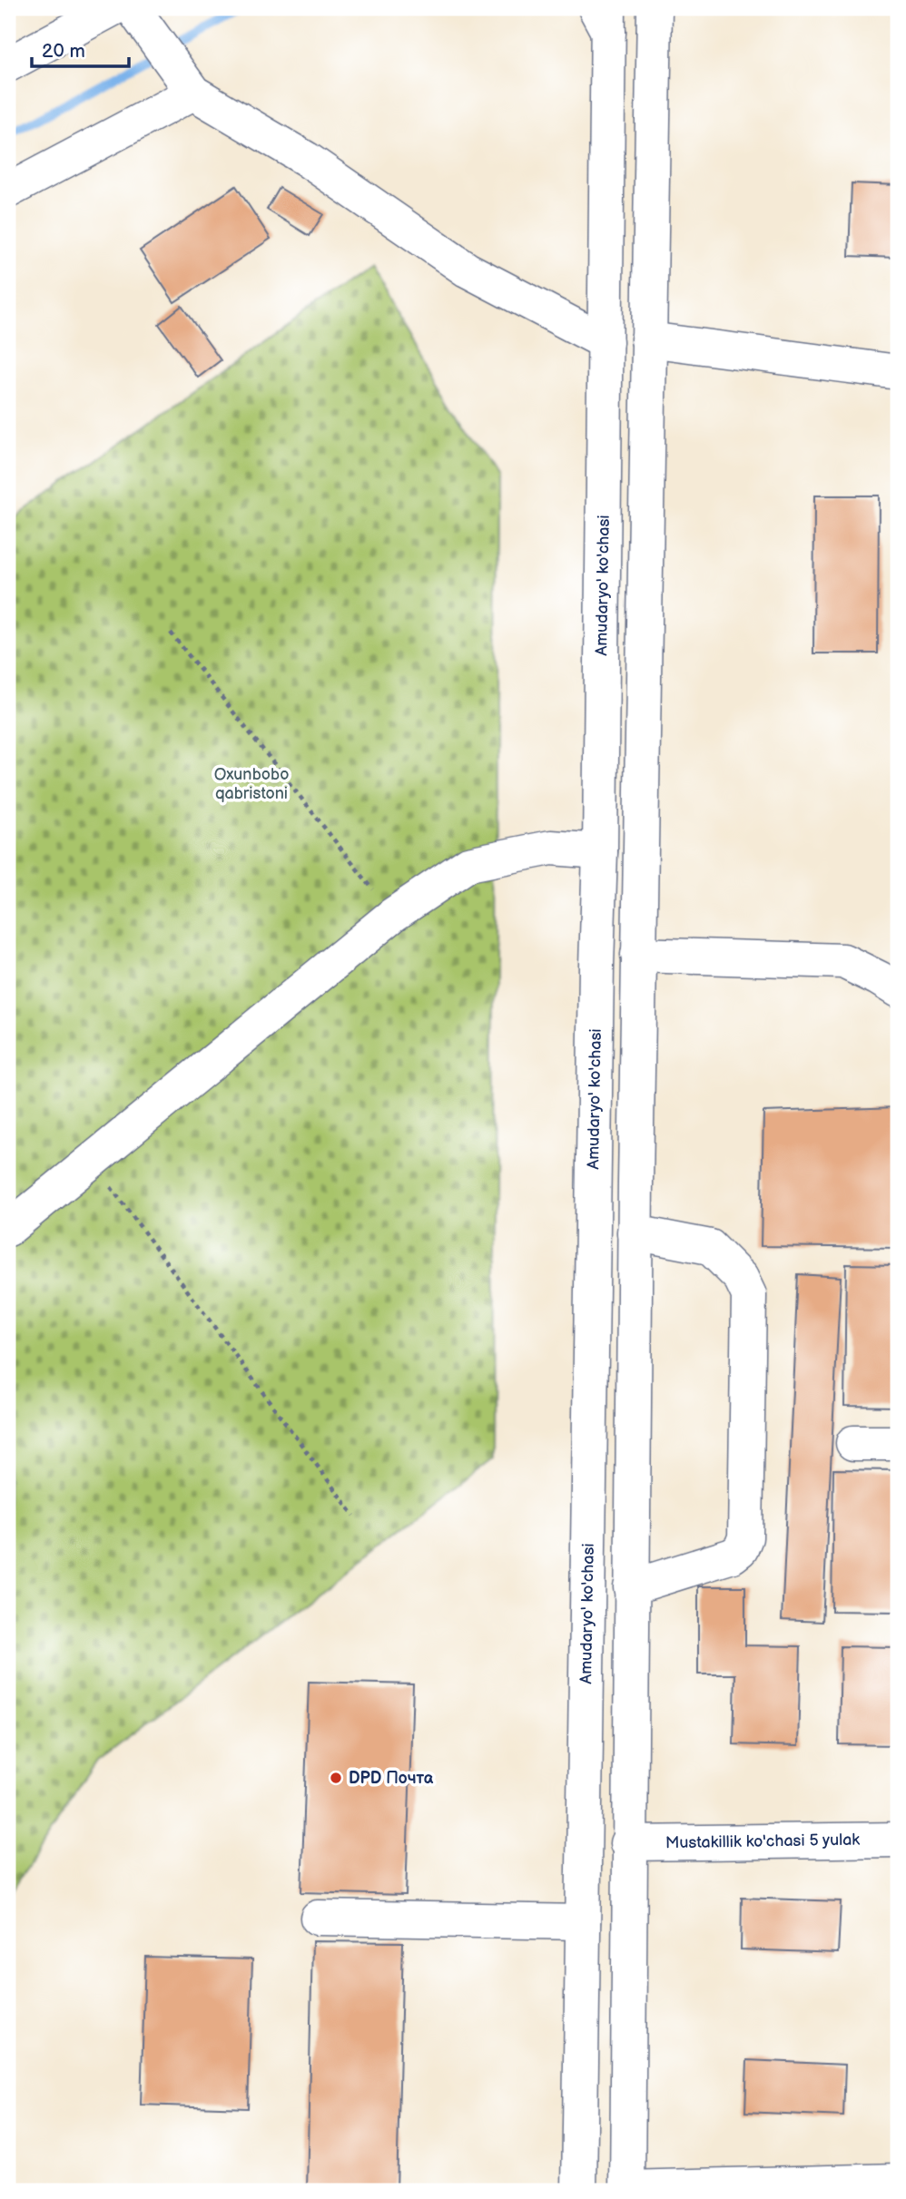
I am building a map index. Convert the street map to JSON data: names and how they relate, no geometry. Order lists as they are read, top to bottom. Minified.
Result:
{"streets":{"street":["Amudaryo' ko'chasi","Mustakillik ko'chasi 5 yulak"]},"parks":["Oxunbobo qabristoni"],"places":["DPD Почта"],"scale_bar":"20 m"}
